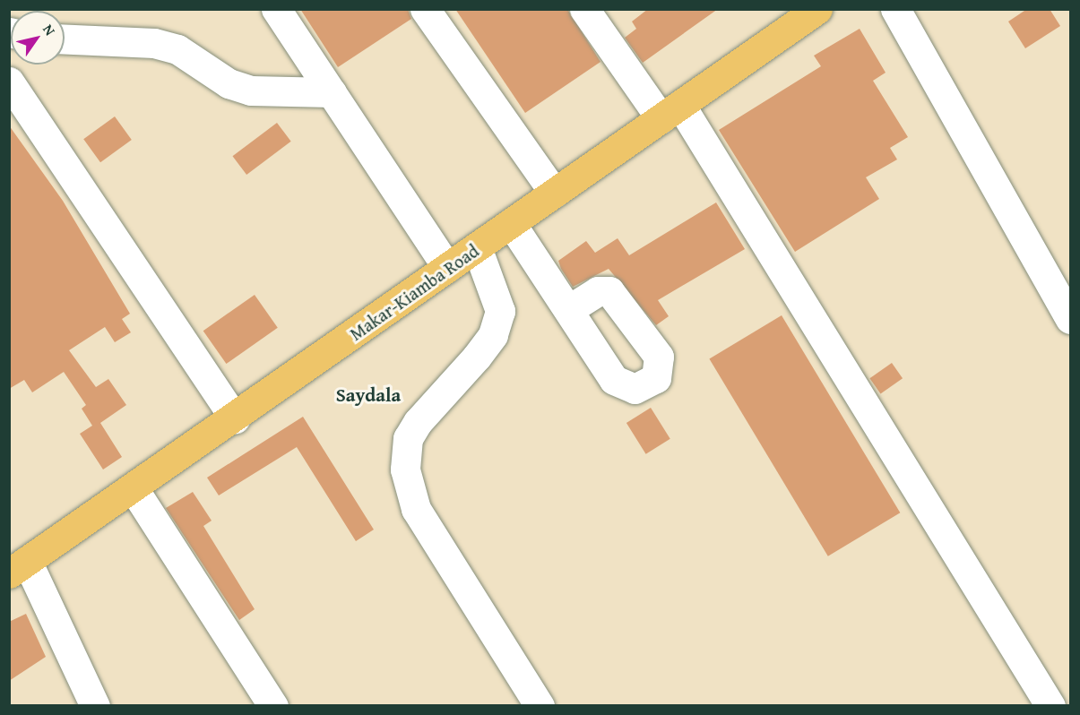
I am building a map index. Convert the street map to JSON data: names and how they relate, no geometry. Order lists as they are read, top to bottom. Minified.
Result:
{"streets":{"main road":["Makar-Kiamba Road"]},"districts":["Saydala"],"north":"top right"}
